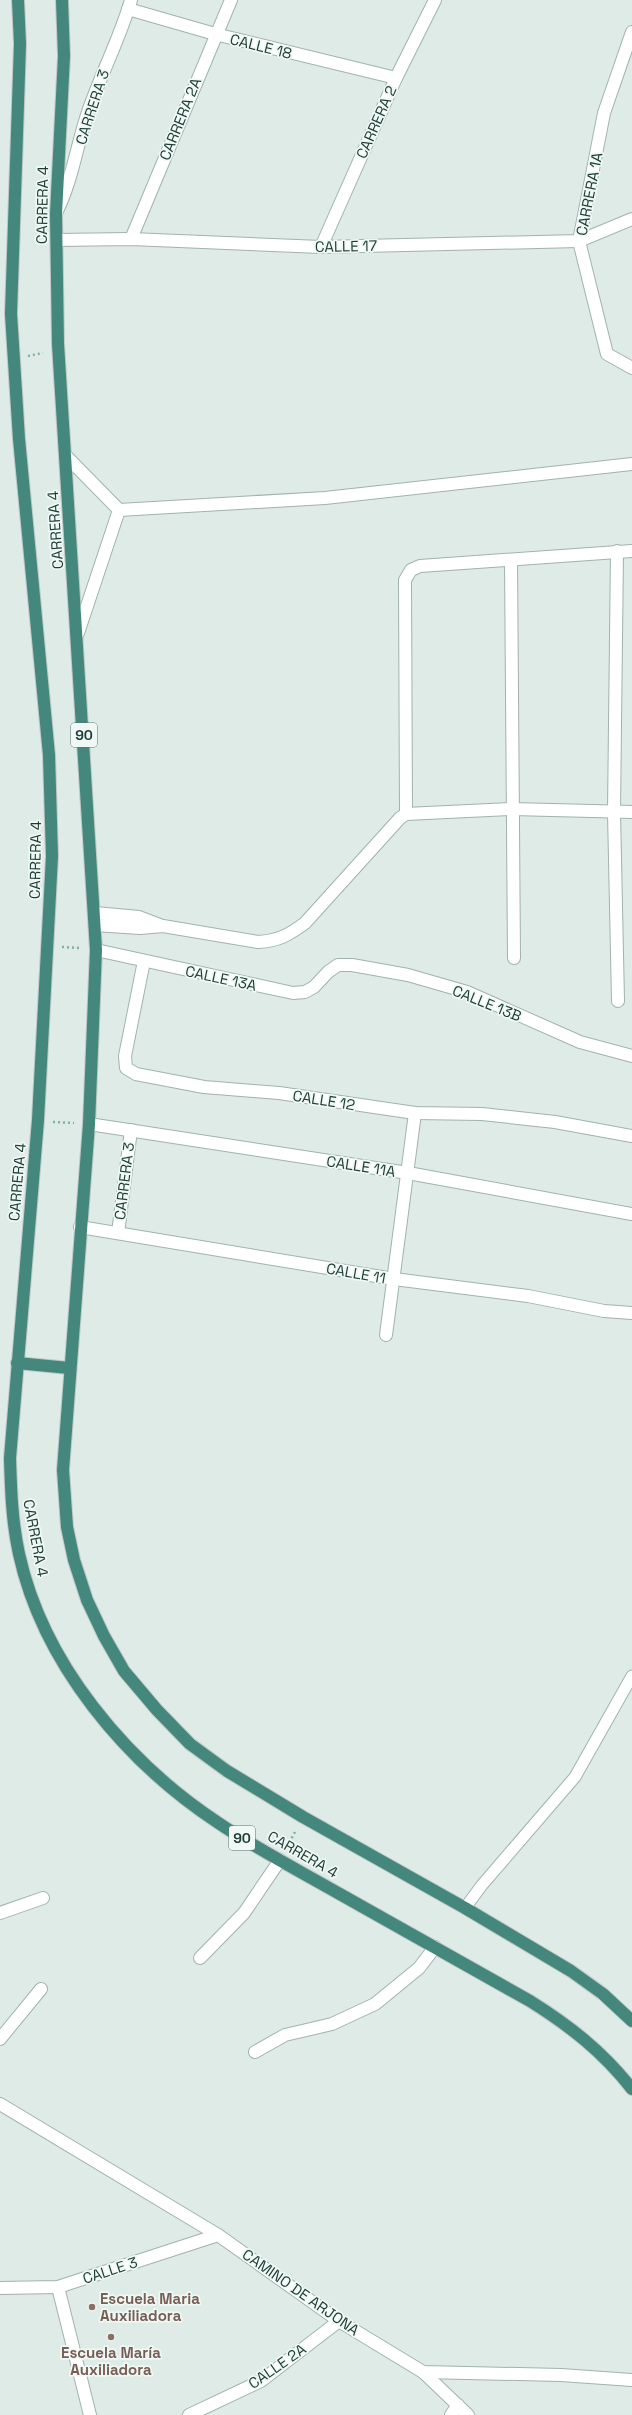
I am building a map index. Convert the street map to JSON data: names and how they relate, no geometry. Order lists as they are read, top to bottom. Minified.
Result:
{"streets":{"highway":["CARRERA 4","90"],"street":["CALLE 18","CARRERA 3","CARRERA 2A","CARRERA 2","CARRERA 1A","CALLE 17","CALLE 13A","CALLE 13B","CALLE 12","CALLE 11A","CALLE 11","CALLE 3","CAMINO DE ARJONA","CALLE 2A"]},"crossings":[["CALLE 18","CARRERA 3"],["CALLE 18","CARRERA 2A"],["CALLE 18","CARRERA 2"],["CARRERA 3","CARRERA 4"],["CARRERA 3","CALLE 11A"],["CARRERA 3","CALLE 11"],["CARRERA 2A","CALLE 17"],["CARRERA 2","CALLE 17"],["CARRERA 1A","CALLE 17"],["CARRERA 4","CALLE 17"],["CARRERA 4","CALLE 13A"],["CARRERA 4","CALLE 11A"],["CARRERA 4","CALLE 11"],["CALLE 13A","CALLE 13B"],["CALLE 13A","CALLE 12"],["CALLE 3","CAMINO DE ARJONA"],["CAMINO DE ARJONA","CALLE 2A"]],"places":["Escuela Maria Auxiliadora","Escuela María Auxiliadora"]}
